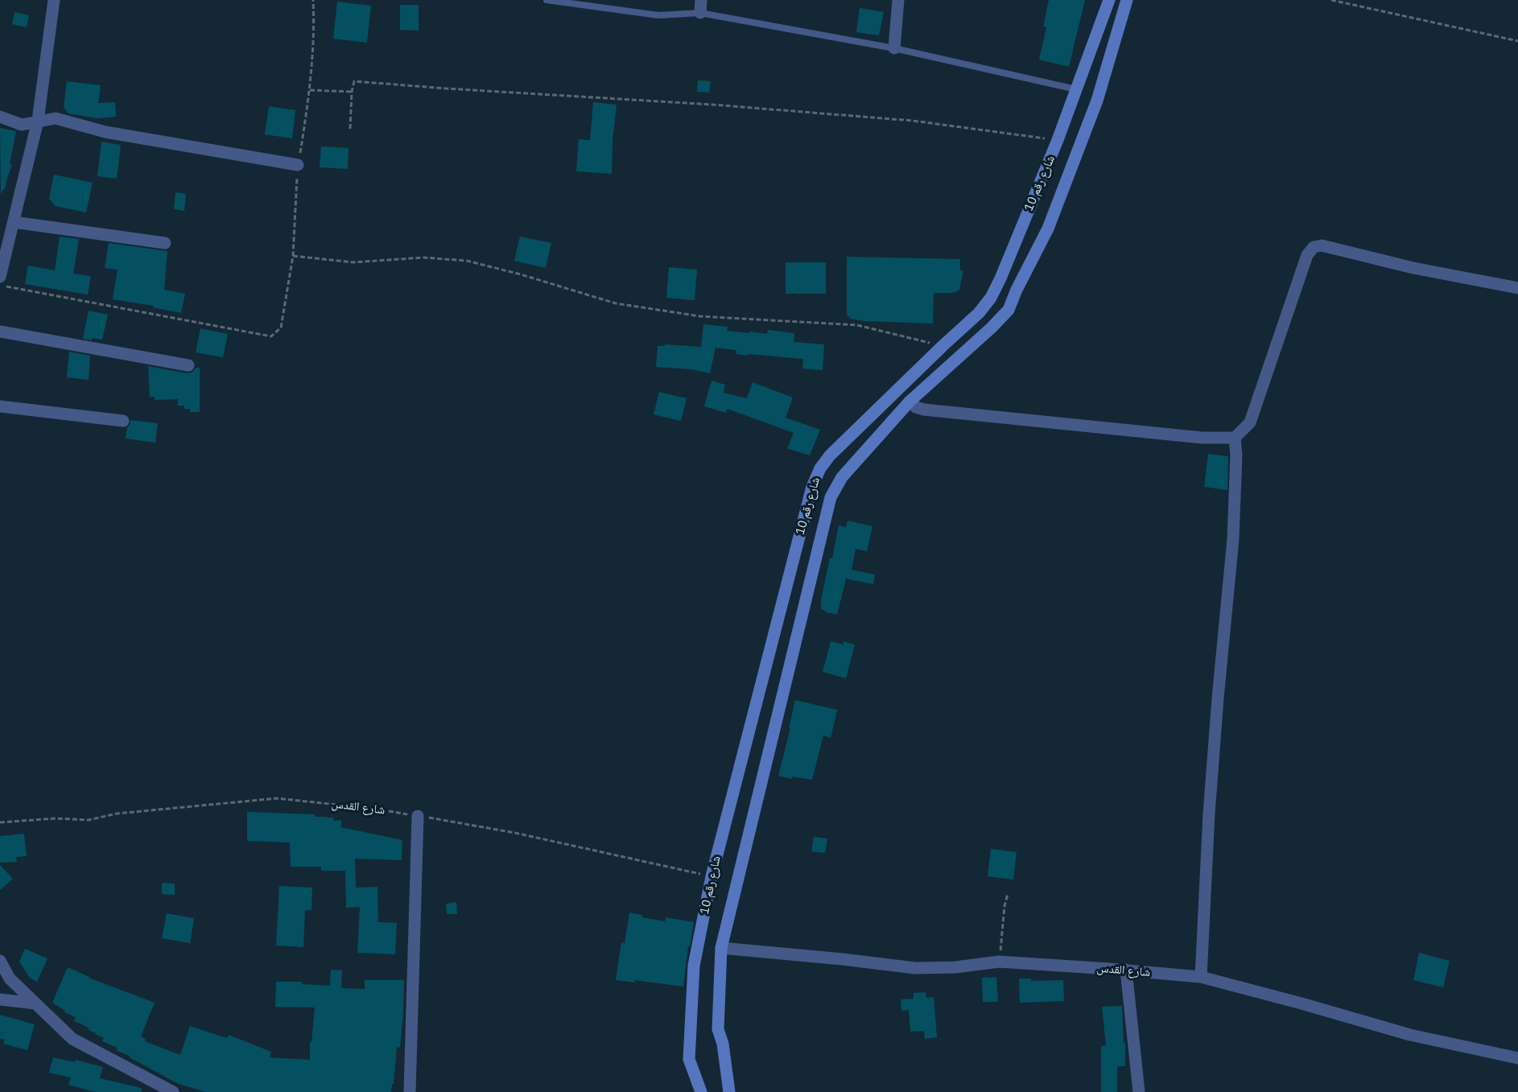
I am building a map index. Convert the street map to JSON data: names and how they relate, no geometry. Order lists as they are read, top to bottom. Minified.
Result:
{"streets":{"main road":["شارع رقم 10"],"street":["شارع القدس"]},"crossings":[["شارع رقم 10","شارع القدس"]]}
